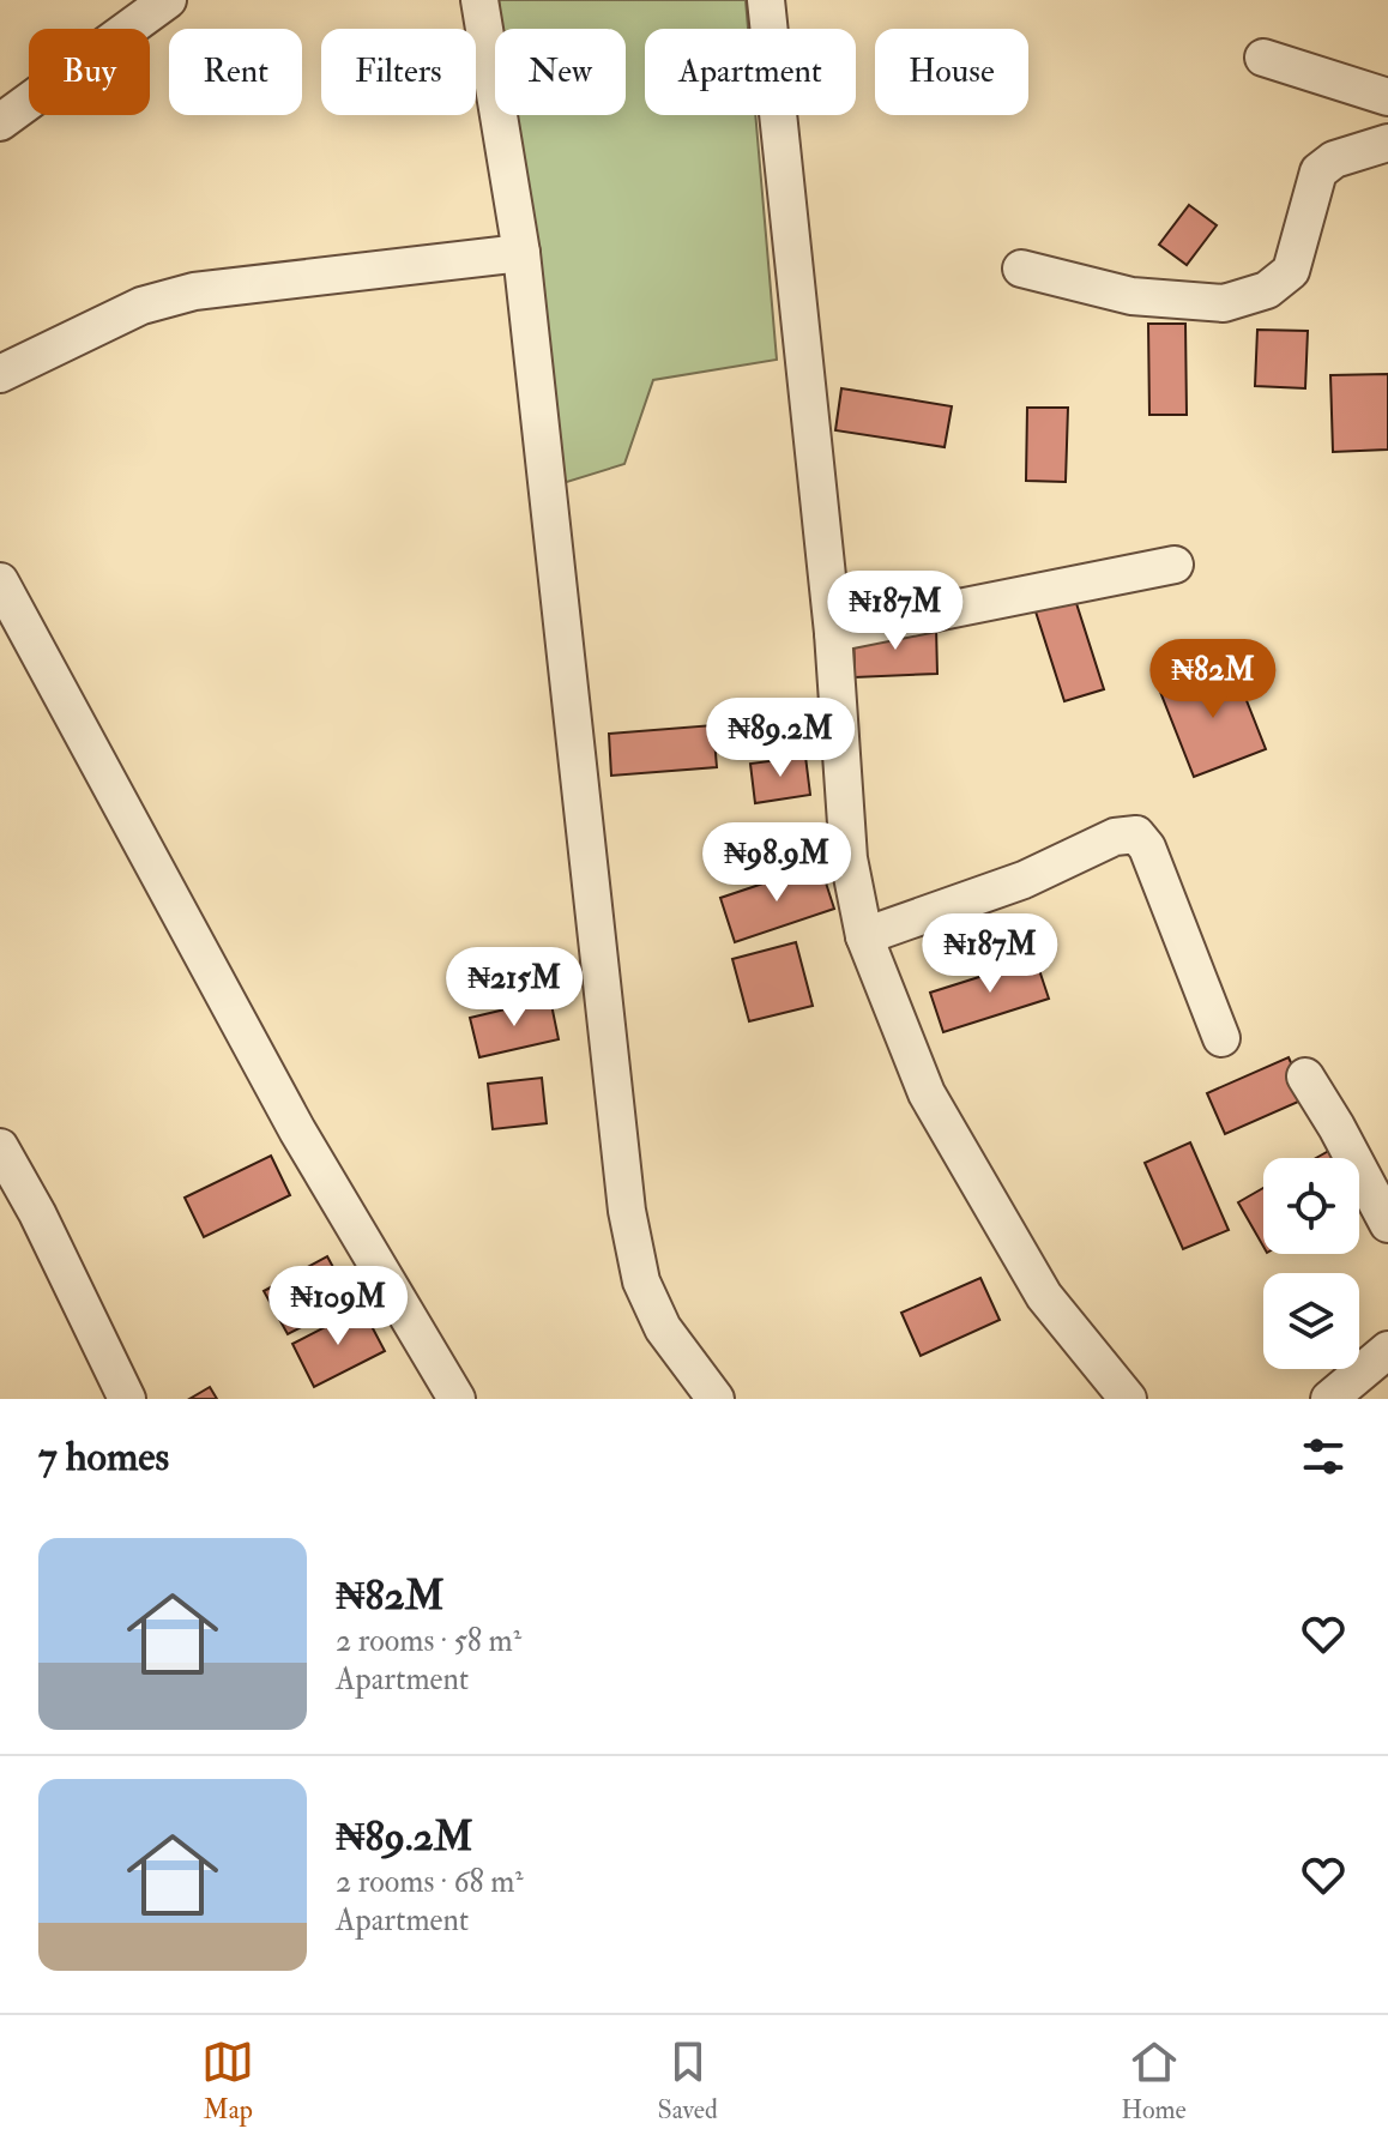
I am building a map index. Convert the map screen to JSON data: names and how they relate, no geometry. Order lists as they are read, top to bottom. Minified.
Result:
{"page":{"chip":["Buy","Rent","Filters","New","Apartment","House"],"price":["₦187M","₦82M","₦89.2M","₦98.9M","₦187M","₦215M","₦109M"],"heading":"7 homes","list":[{"name":"₦82M","note":"2 rooms · 58 m² · Apartment"},{"name":"₦89.2M","note":"2 rooms · 68 m² · Apartment"}],"tabs":["Map","Saved","Home"]}}
